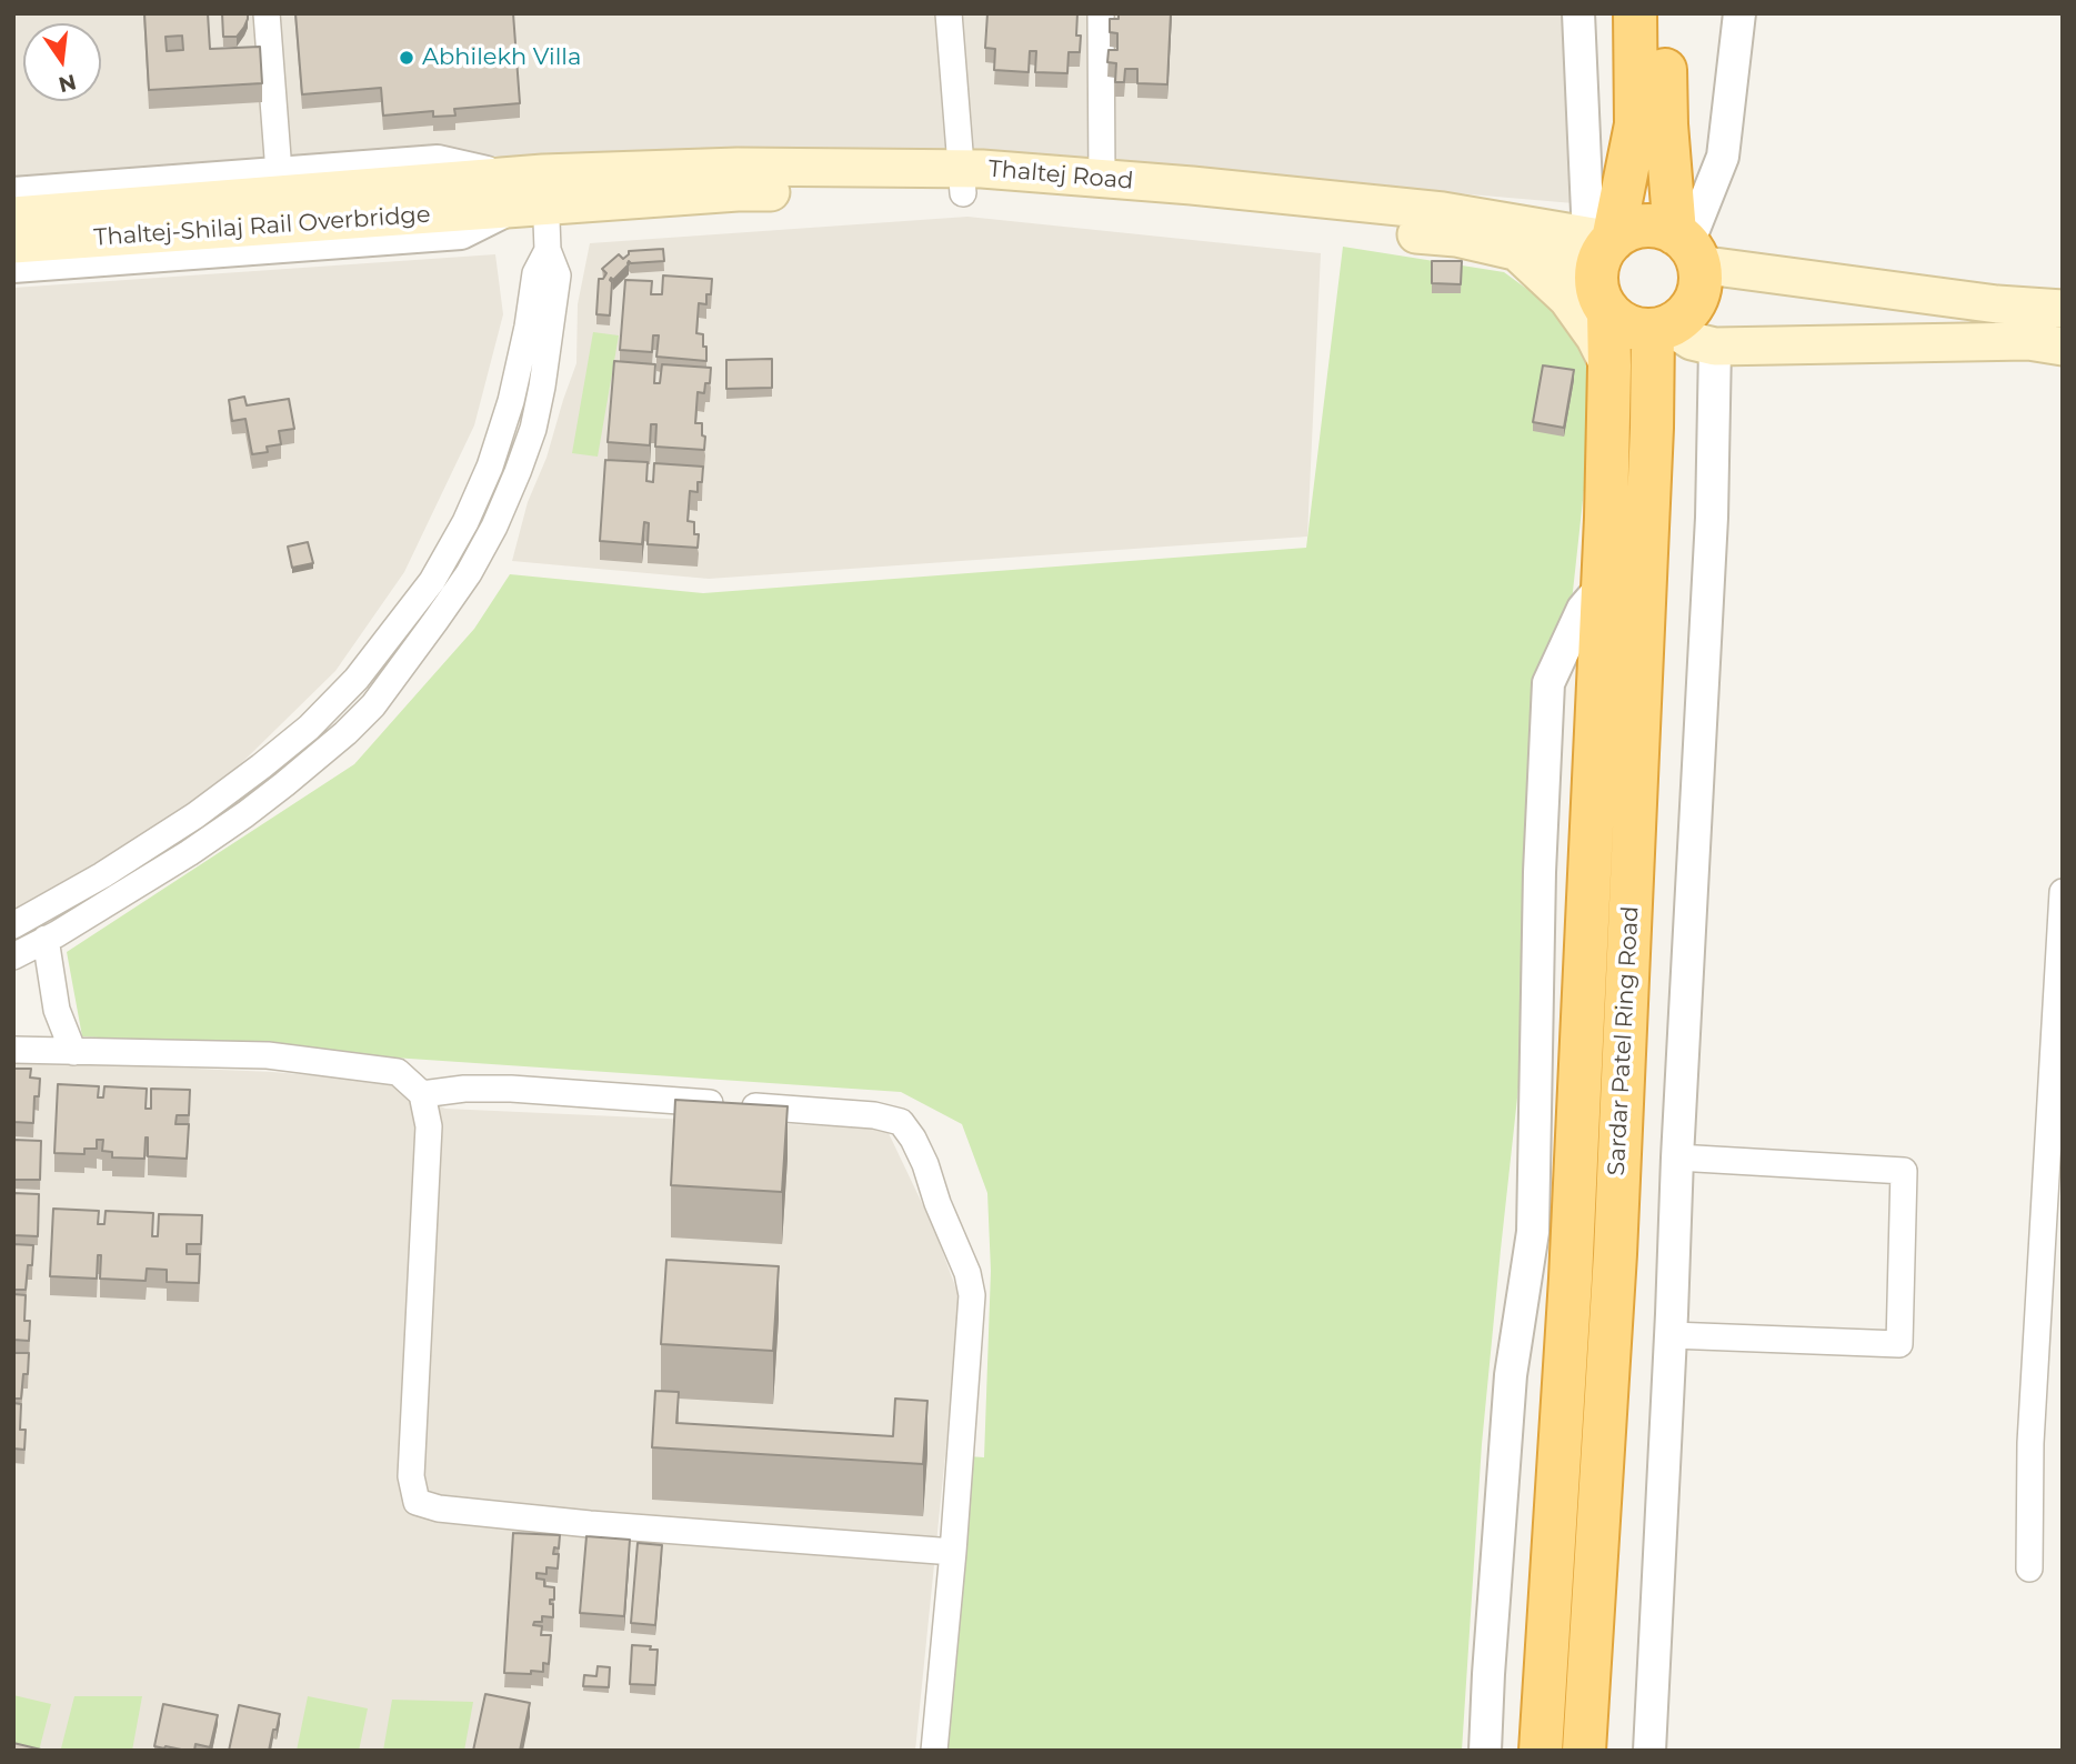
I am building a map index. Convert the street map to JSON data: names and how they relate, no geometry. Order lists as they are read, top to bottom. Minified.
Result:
{"streets":{"highway":["Sardar Patel Ring Road"],"main road":["Thaltej Road","Thaltej-Shilaj Rail Overbridge"]},"crossings":[["Thaltej Road","Thaltej-Shilaj Rail Overbridge"],["Thaltej Road","Sardar Patel Ring Road"]],"places":["Abhilekh Villa"],"north":"bottom"}
